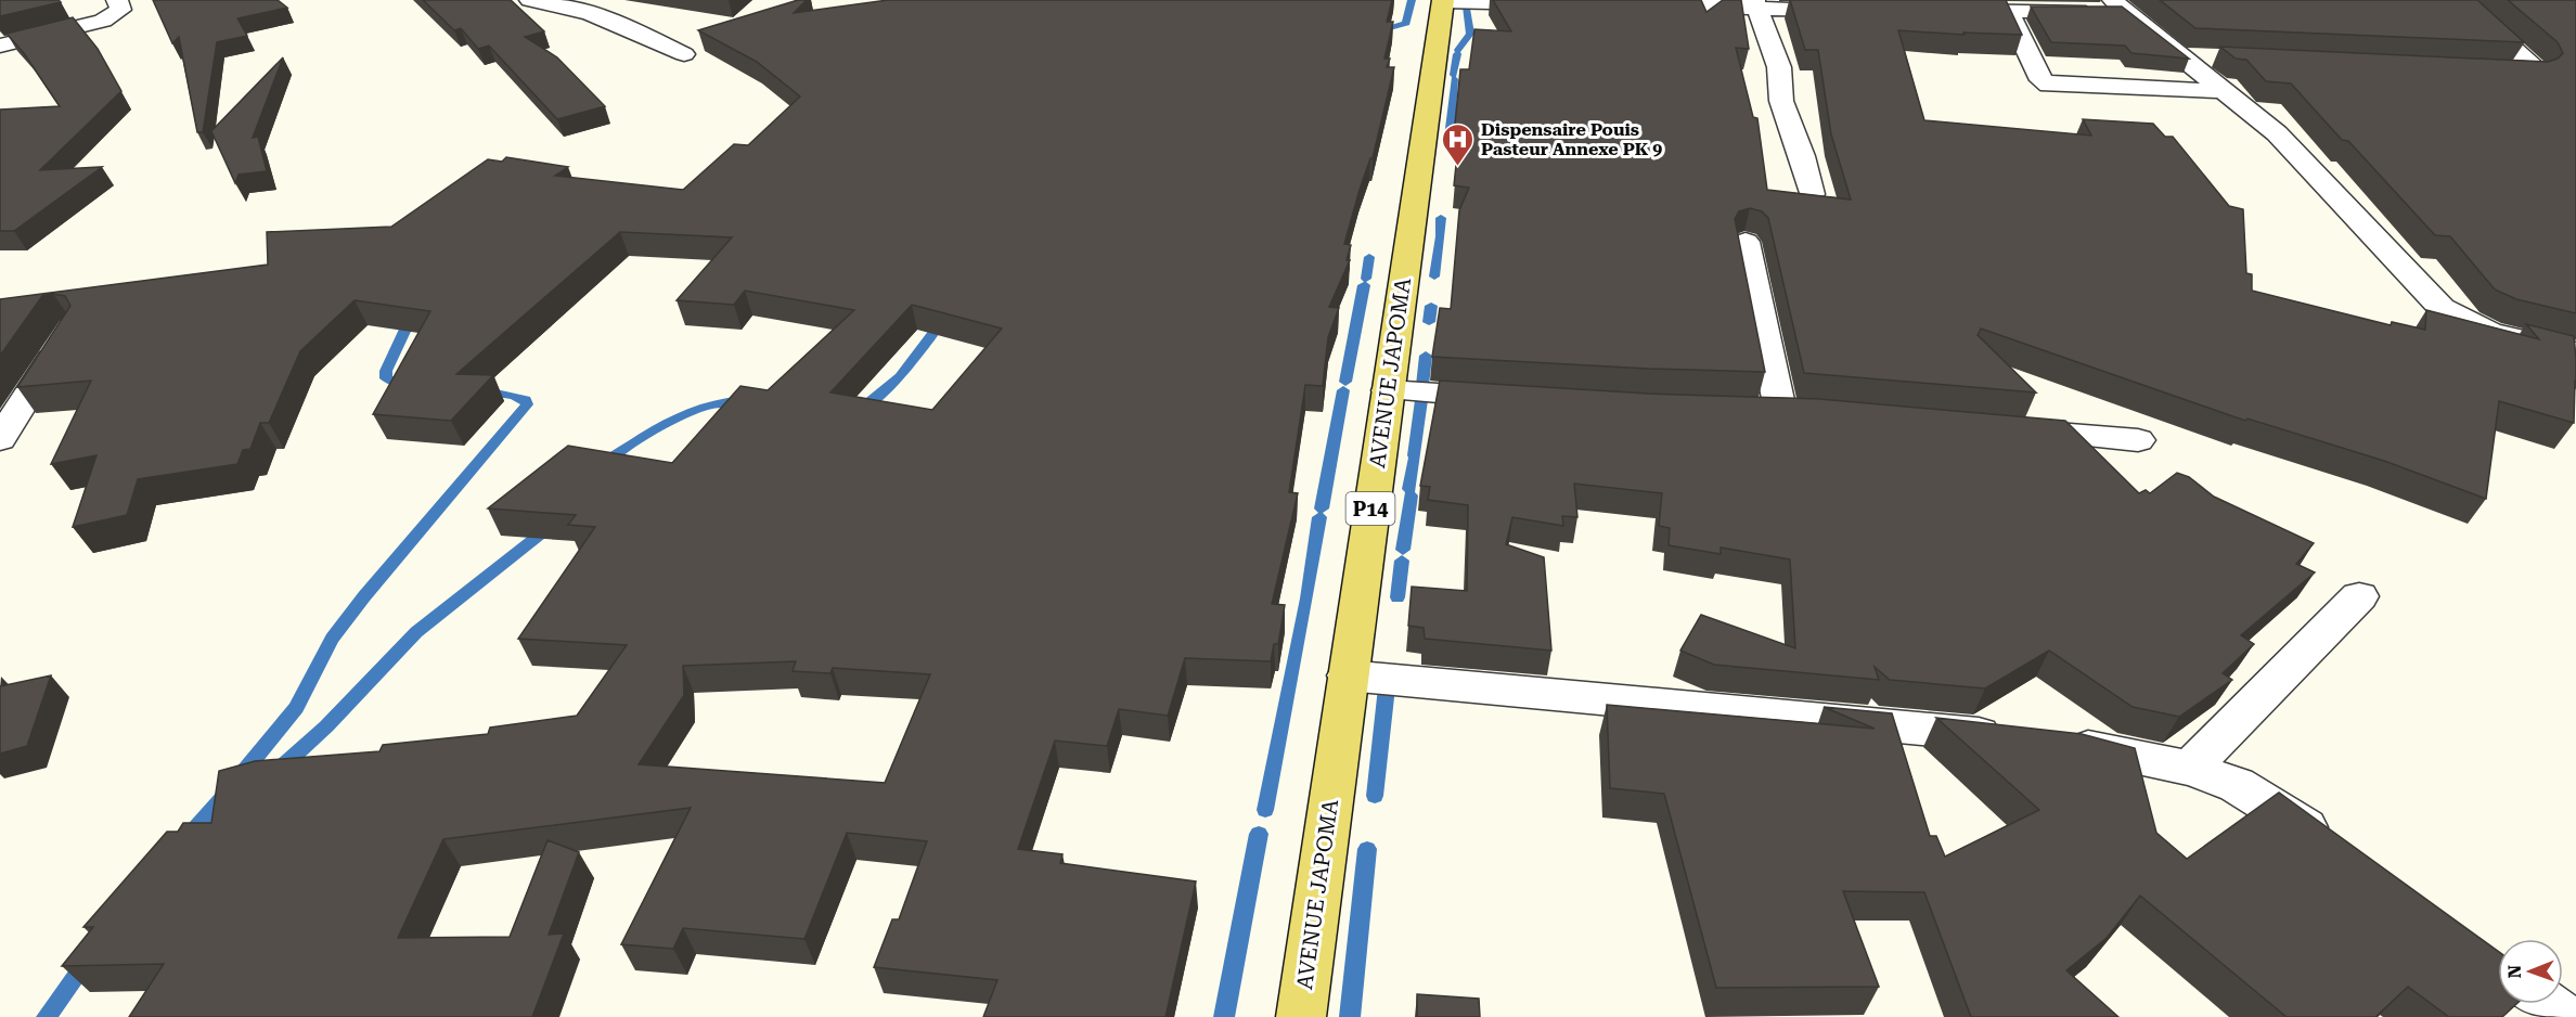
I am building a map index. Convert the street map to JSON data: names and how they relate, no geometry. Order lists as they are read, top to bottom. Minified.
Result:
{"streets":{"main road":["AVENUE JAPOMA","P14"]},"places":{"hospital":["Dispensaire Pouis Pasteur Annexe PK 9"]},"north":"left"}
